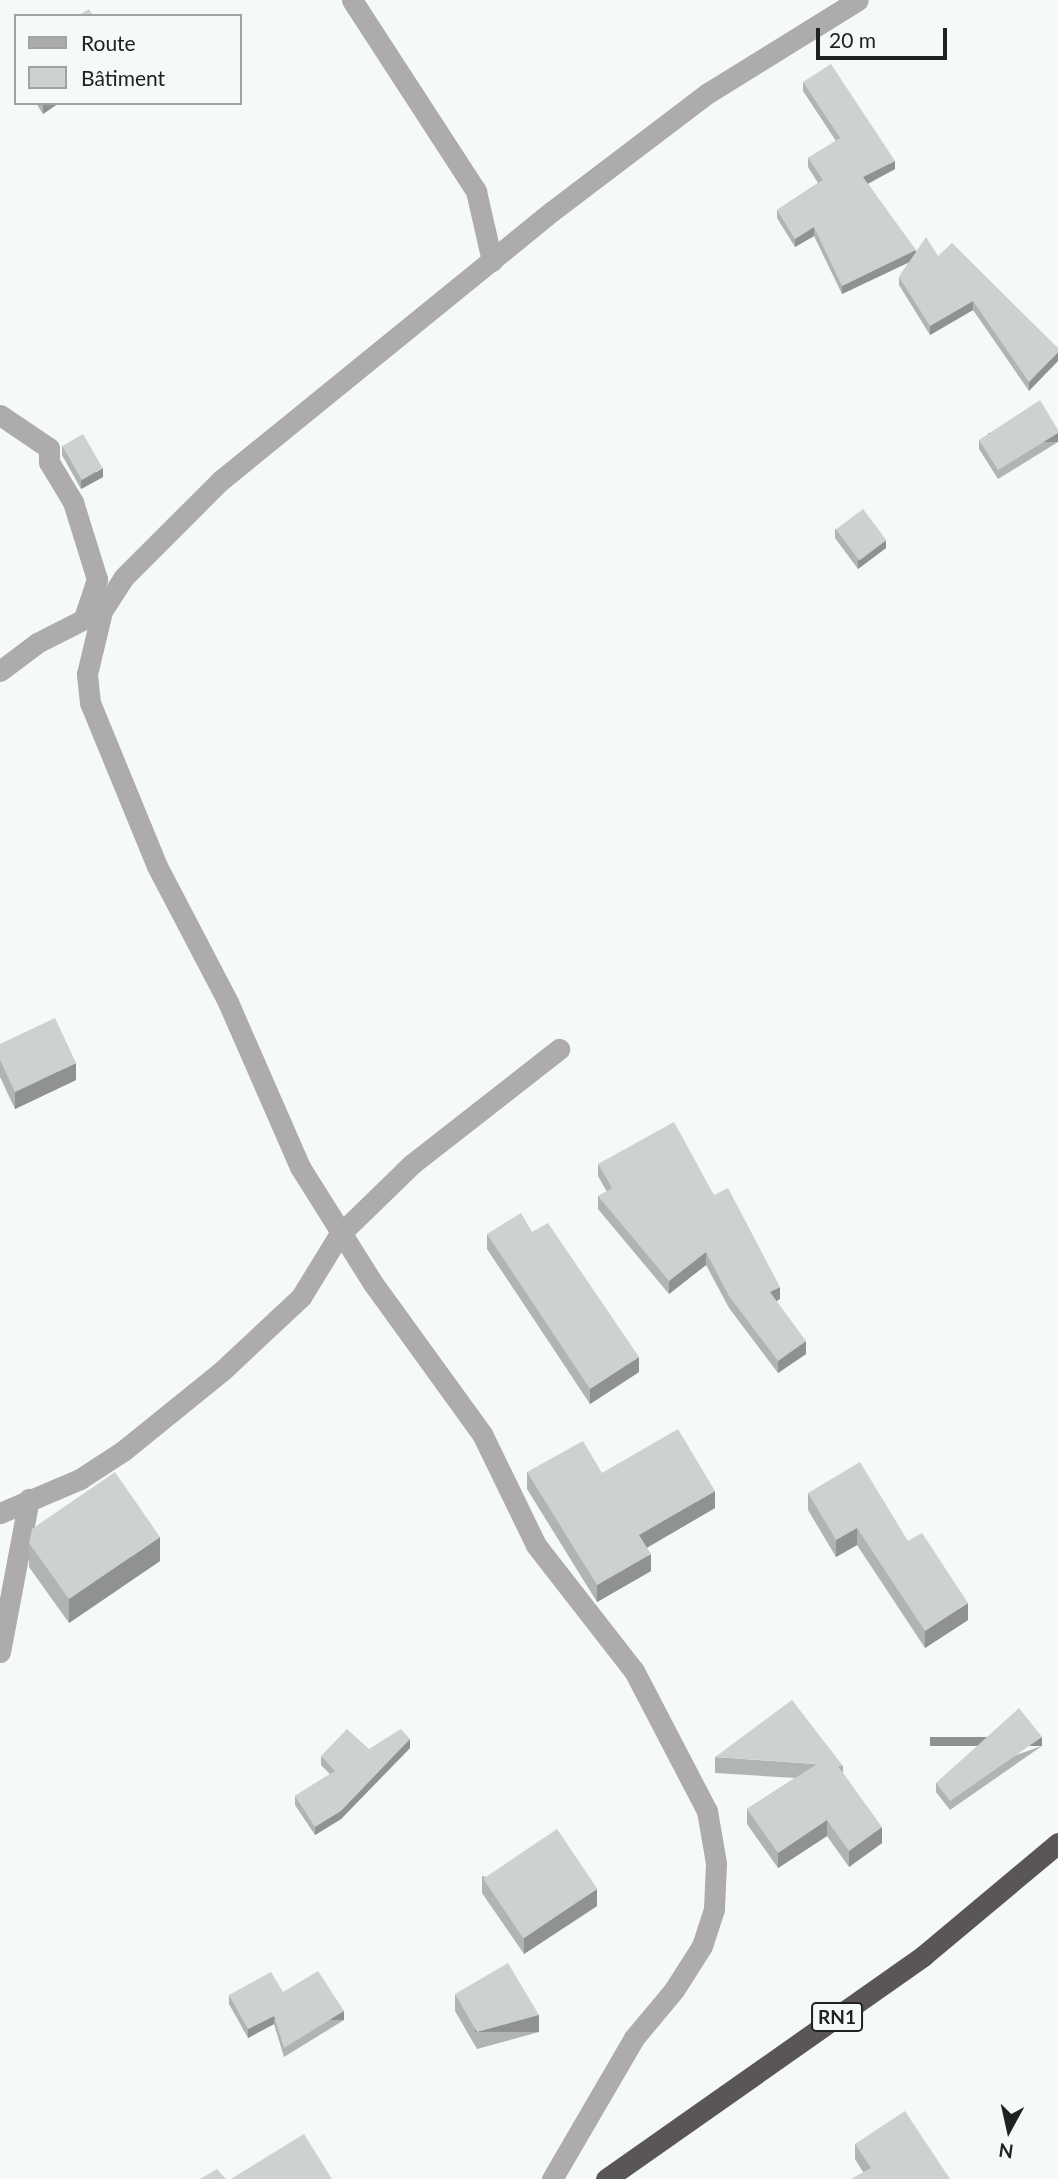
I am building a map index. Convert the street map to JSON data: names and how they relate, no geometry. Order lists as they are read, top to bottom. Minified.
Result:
{"streets":{"highway":["RN1"]},"legend":["Route","Bâtiment"],"scale_bar":"20 m","north":"bottom"}
